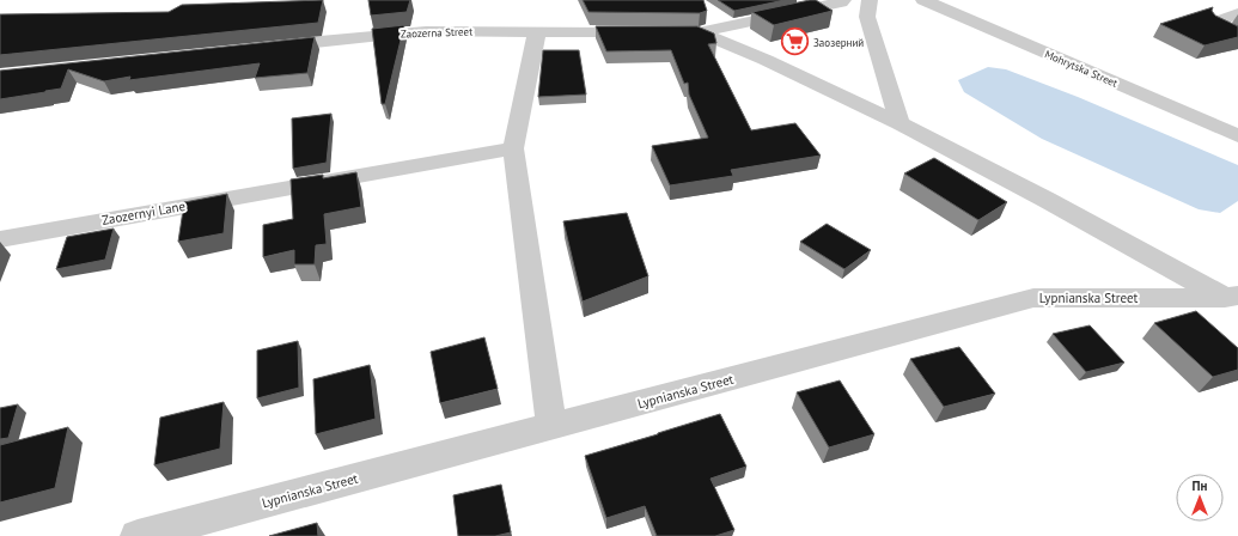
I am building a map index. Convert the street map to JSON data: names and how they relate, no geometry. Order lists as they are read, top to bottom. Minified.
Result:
{"streets":{"street":["Zaozerna Street","Mohrytska Street","Zaozernyi Lane","Lypnianska Street"]},"places":{"supermarket":["Заозерний"]},"north":"top"}
